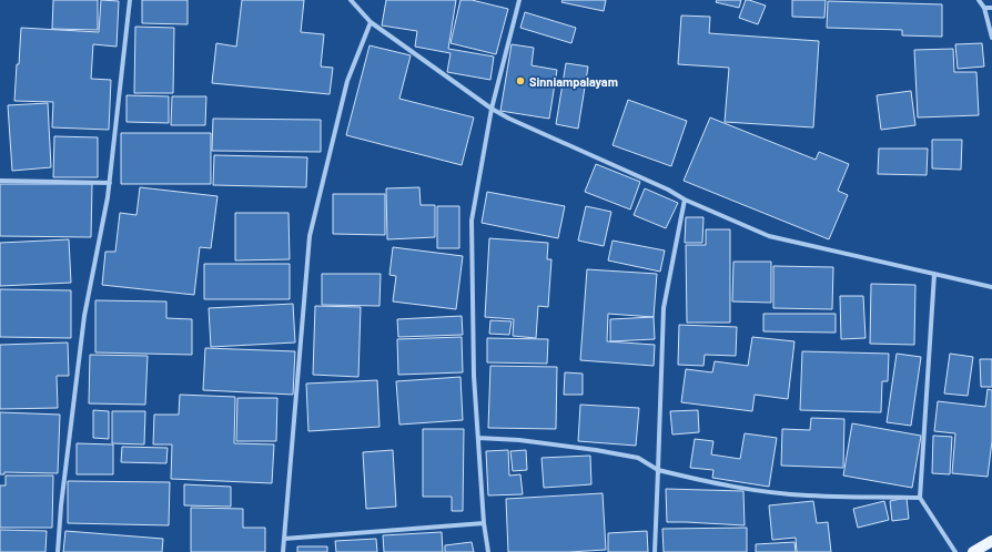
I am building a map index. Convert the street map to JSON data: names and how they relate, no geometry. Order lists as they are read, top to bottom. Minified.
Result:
{"places":["Sinniampalayam"]}
